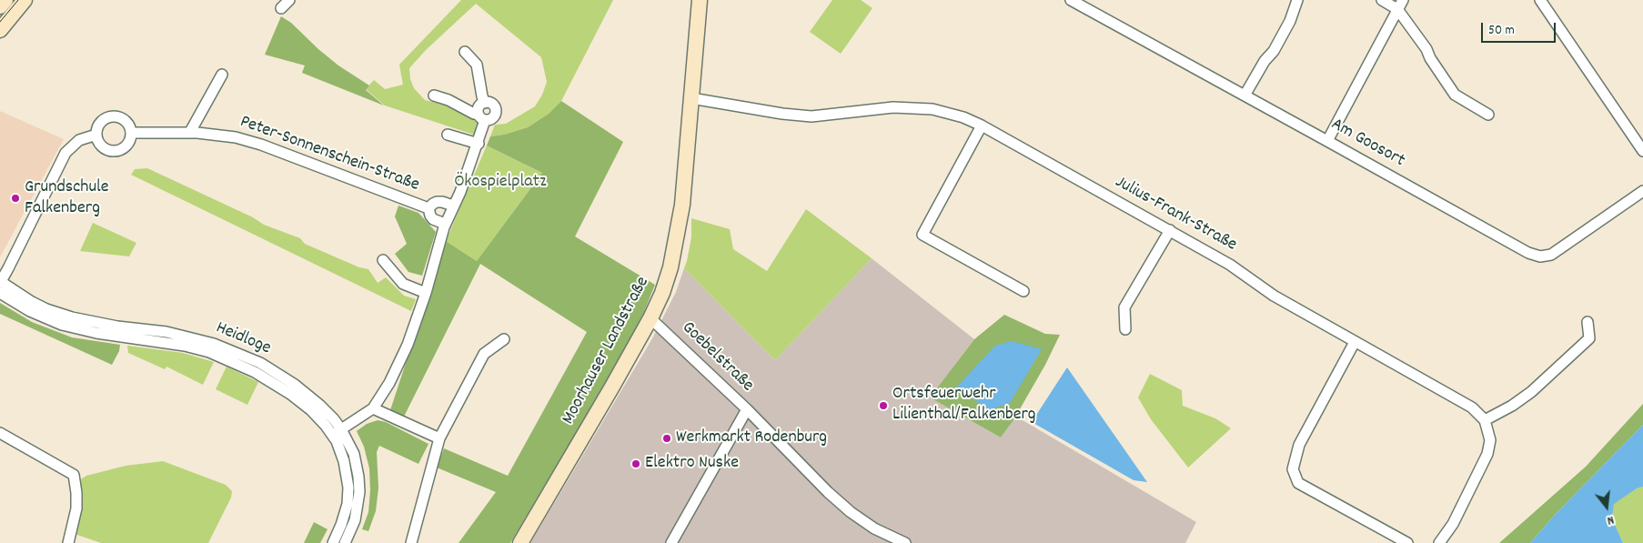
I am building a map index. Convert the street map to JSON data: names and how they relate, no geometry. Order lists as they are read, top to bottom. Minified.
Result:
{"streets":{"street":["Am Goosort","Peter-Sonnenschein-Straße","Julius-Frank-Straße","Heidloge","Moorhauser Landstraße","Goebelstraße"]},"crossings":[["Julius-Frank-Straße","Moorhauser Landstraße"],["Moorhauser Landstraße","Goebelstraße"]],"parks":["Ökospielplatz"],"places":["Grundschule Falkenberg","Ortsfeuerwehr Lilienthal/Falkenberg","Werkmarkt Rodenburg","Elektro Nuske"],"scale_bar":"50 m","north":"bottom"}
